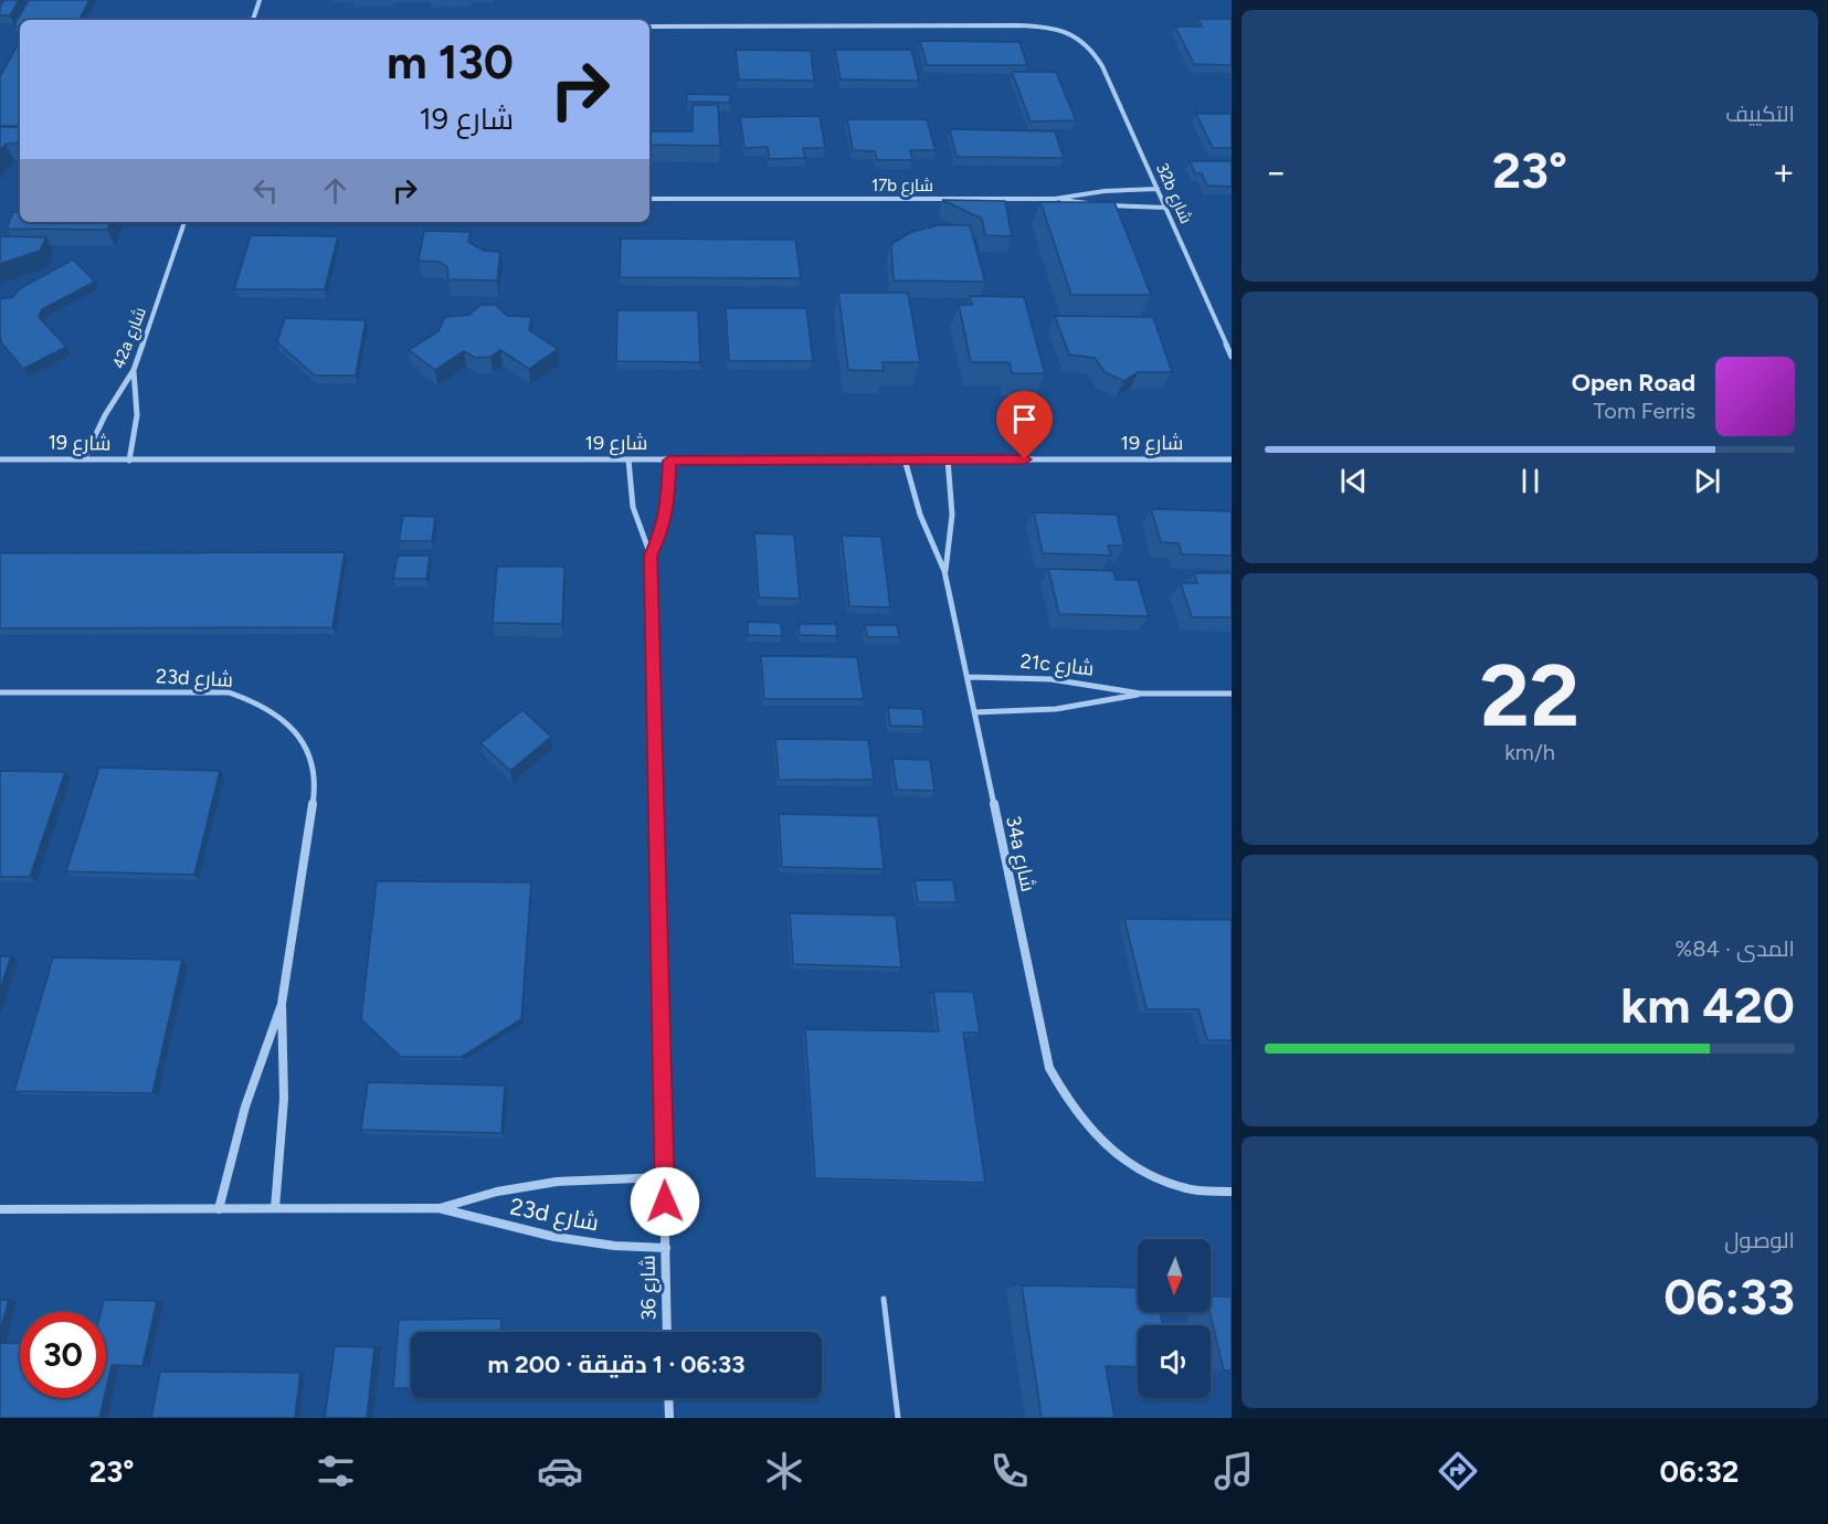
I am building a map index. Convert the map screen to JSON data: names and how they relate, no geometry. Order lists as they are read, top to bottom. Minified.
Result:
{"streets":{"street":["17b شارع","32b شارع","42a شارع","شارع 19","21c شارع","23d شارع","34a شارع","شارع 36"]},"crossings":[["17b شارع","32b شارع"],["42a شارع","شارع 19"],["شارع 19","34a شارع"],["شارع 19","شارع 36"],["21c شارع","34a شارع"],["23d شارع","شارع 36"]],"north":"bottom","page":{"tile":["التكييف",["22","km/h"],["المدى · 84%","420 km"],["الوصول","06:33"]],"turn":["130 m","شارع 19"],"heat":["−","23°","+"],"song":["Open Road","Tom Ferris"],"limit":"30","trip":"06:33 · 1 دقيقة · 200 m","tabs":["06:32","23°"]}}
